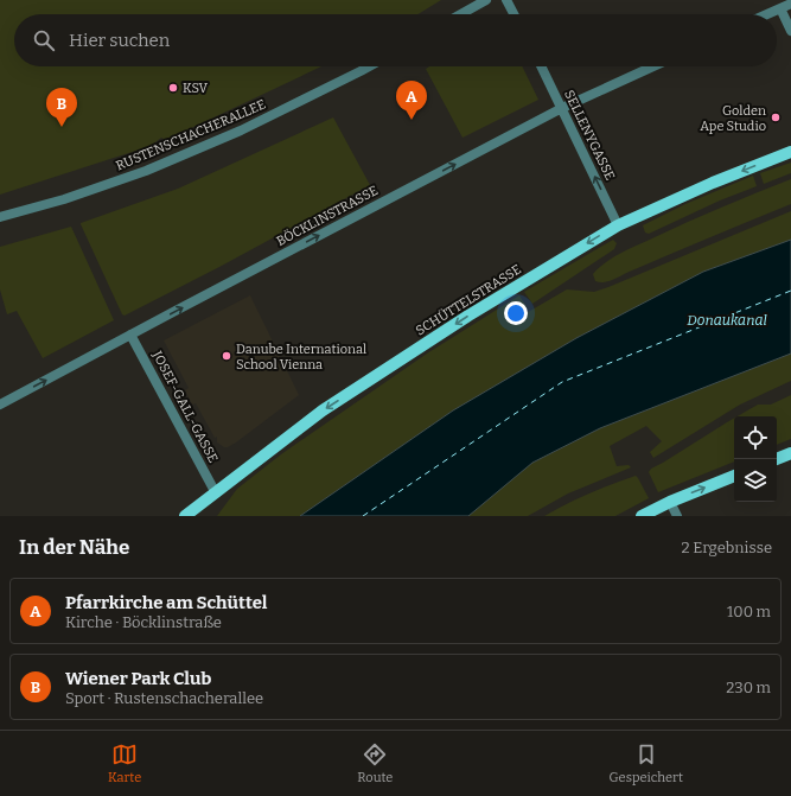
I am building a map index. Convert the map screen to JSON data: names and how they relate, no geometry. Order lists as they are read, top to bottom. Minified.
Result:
{"streets":{"main road":["SCHÜTTELSTRASSE"],"street":["RUSTENSCHACHERALLEE","SELLENYGASSE","BÖCKLINSTRASSE","JOSEF-GALL-GASSE"]},"crossings":[["SELLENYGASSE","BÖCKLINSTRASSE"],["SELLENYGASSE","SCHÜTTELSTRASSE"],["BÖCKLINSTRASSE","JOSEF-GALL-GASSE"],["SCHÜTTELSTRASSE","JOSEF-GALL-GASSE"]],"one_way":["SELLENYGASSE","BÖCKLINSTRASSE","SCHÜTTELSTRASSE"],"water":["Donaukanal"],"places":["KSV","Golden Ape Studio","Danube International School Vienna"],"page":{"search":"Hier suchen","pins":["A","B"],"heading":["In der Nähe","2 Ergebnisse"],"list":[{"mark":"A","name":"Pfarrkirche am Schüttel","note":"Kirche · Böcklinstraße","value":"100 m"},{"mark":"B","name":"Wiener Park Club","note":"Sport · Rustenschacherallee","value":"230 m"}],"nav":["Karte","Route","Gespeichert"]}}
